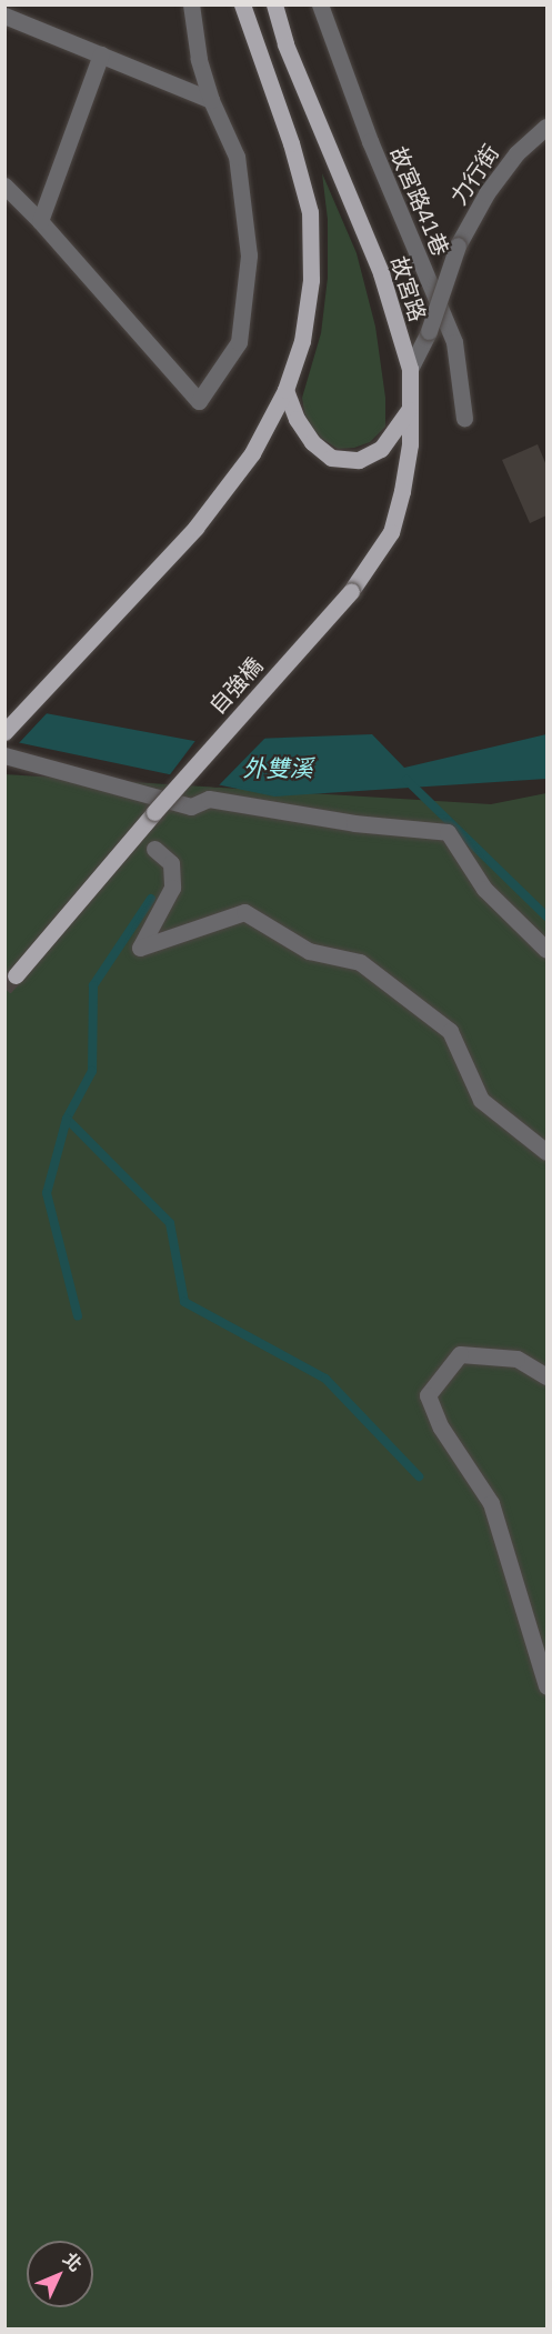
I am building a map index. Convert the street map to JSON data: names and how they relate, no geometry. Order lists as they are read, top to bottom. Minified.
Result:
{"streets":{"main road":["故宮路","自強橋"],"street":["力行街","故宮路41巷"]},"crossings":[["力行街","故宮路"],["故宮路","自強橋"]],"water":["外雙溪"],"north":"top right"}
